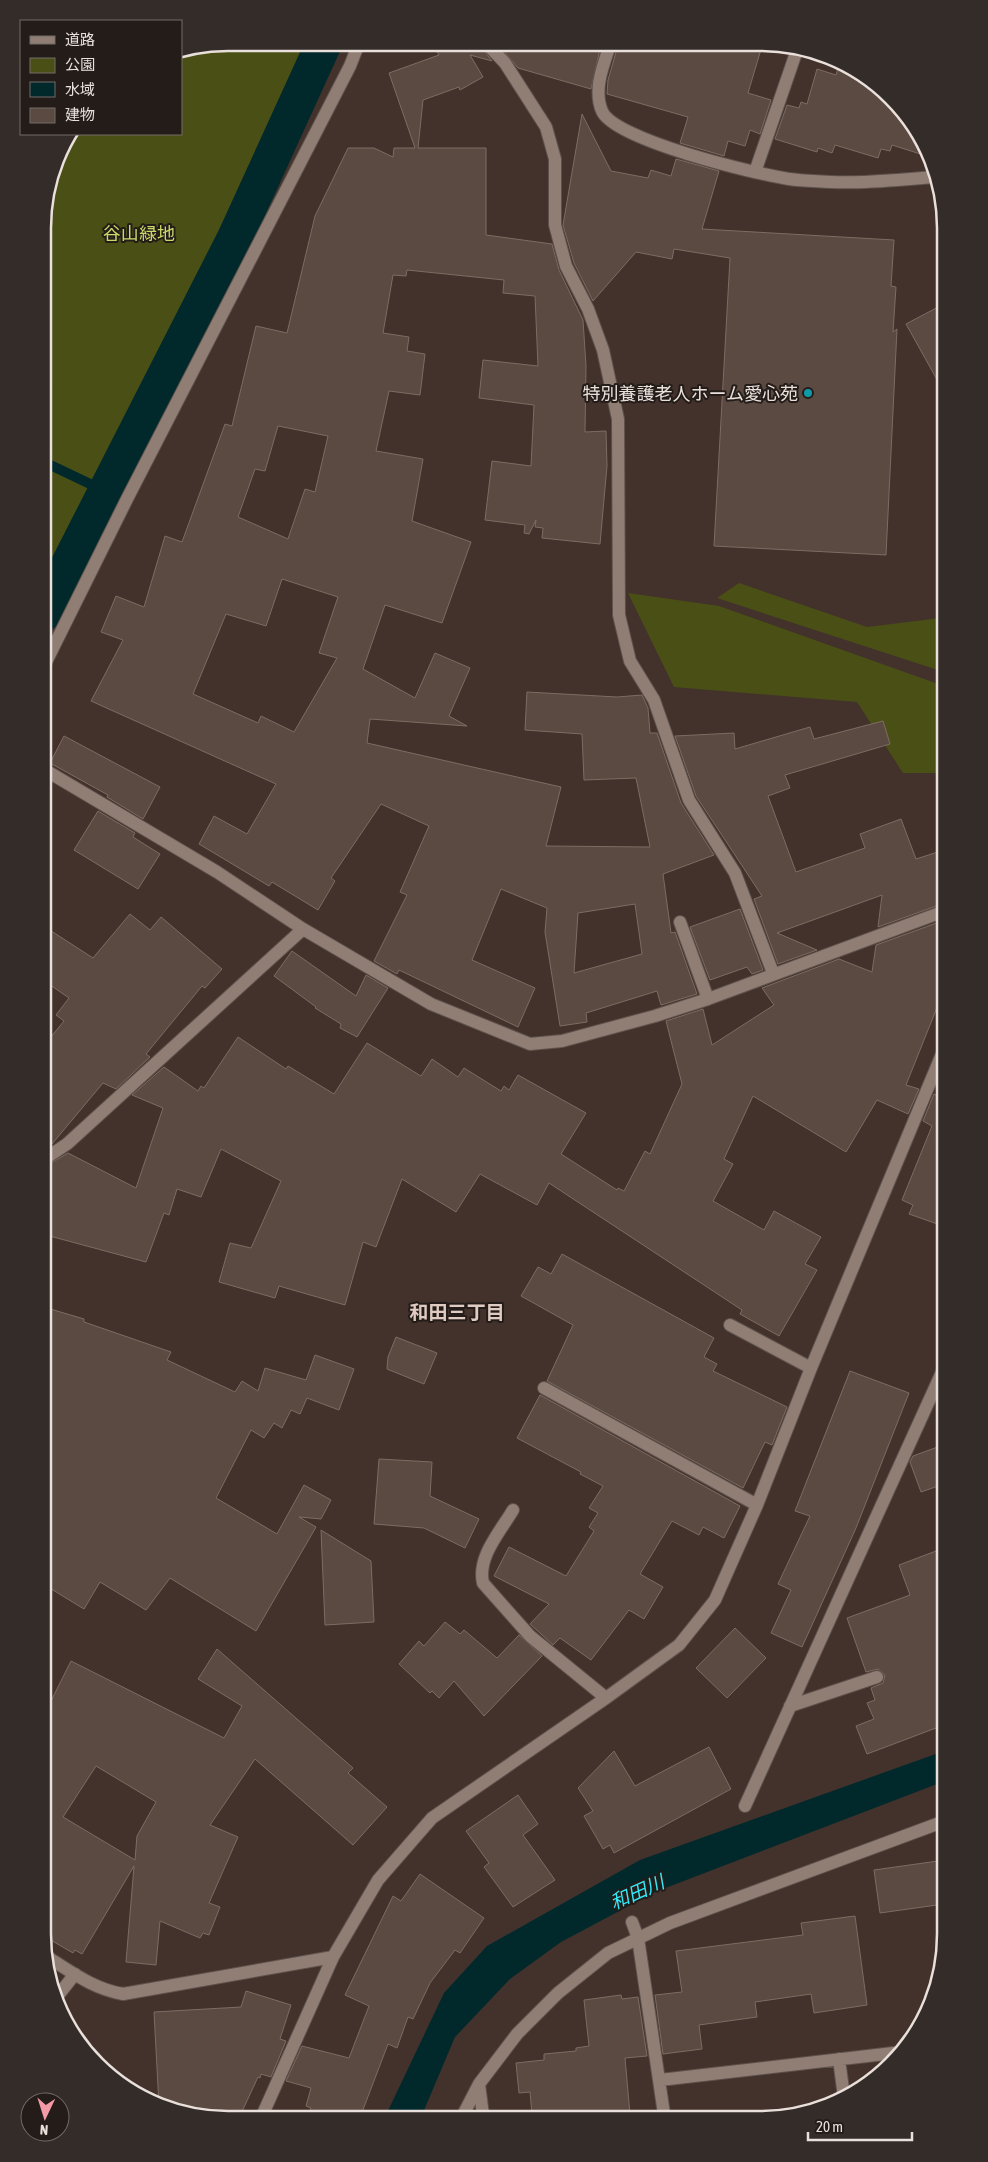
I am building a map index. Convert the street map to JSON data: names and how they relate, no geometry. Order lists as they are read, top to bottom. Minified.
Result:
{"districts":["和田三丁目"],"water":["和田川"],"parks":["谷山緑地"],"places":["特別養護老人ホーム愛心苑"],"legend":["道路","公園","水域","建物"],"scale_bar":"20 m","north":"bottom"}
